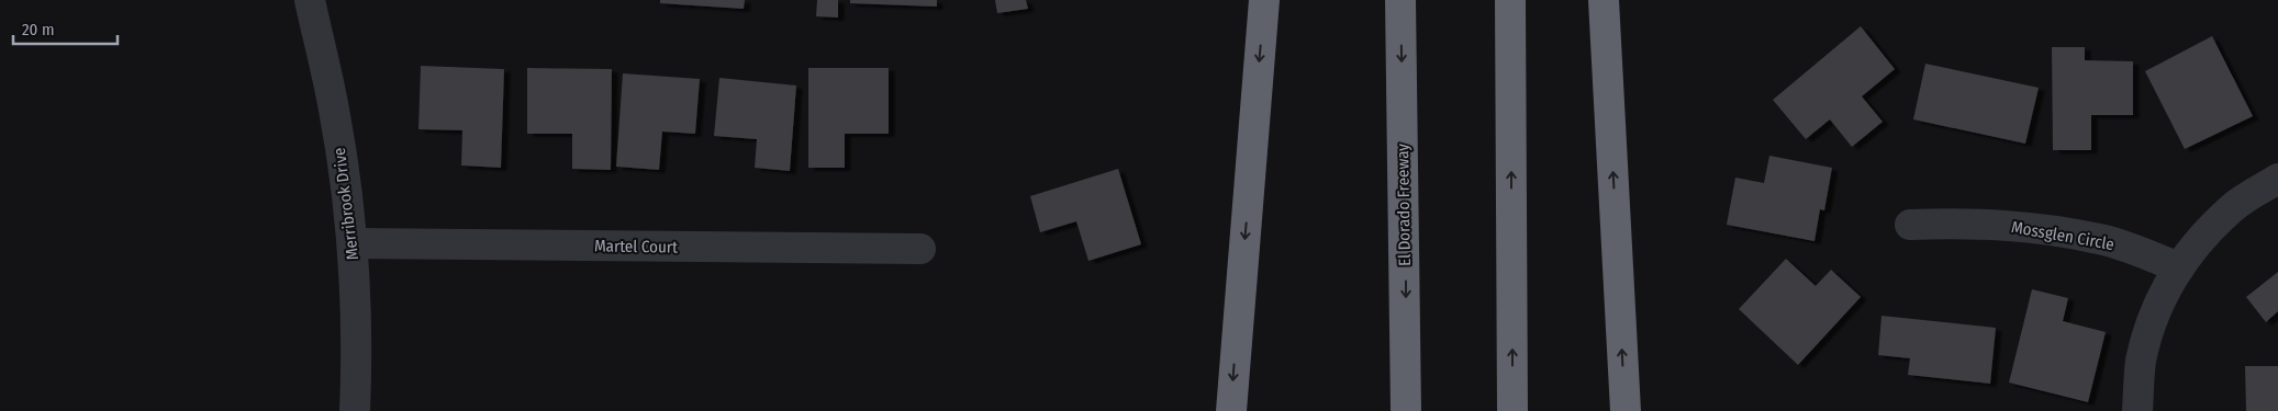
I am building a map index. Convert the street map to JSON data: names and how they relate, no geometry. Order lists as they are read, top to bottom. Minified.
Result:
{"streets":{"highway":["El Dorado Freeway"],"street":["Merribrook Drive","Mossglen Circle","Martel Court"]},"crossings":[["Merribrook Drive","Martel Court"]],"scale_bar":"20 m"}
